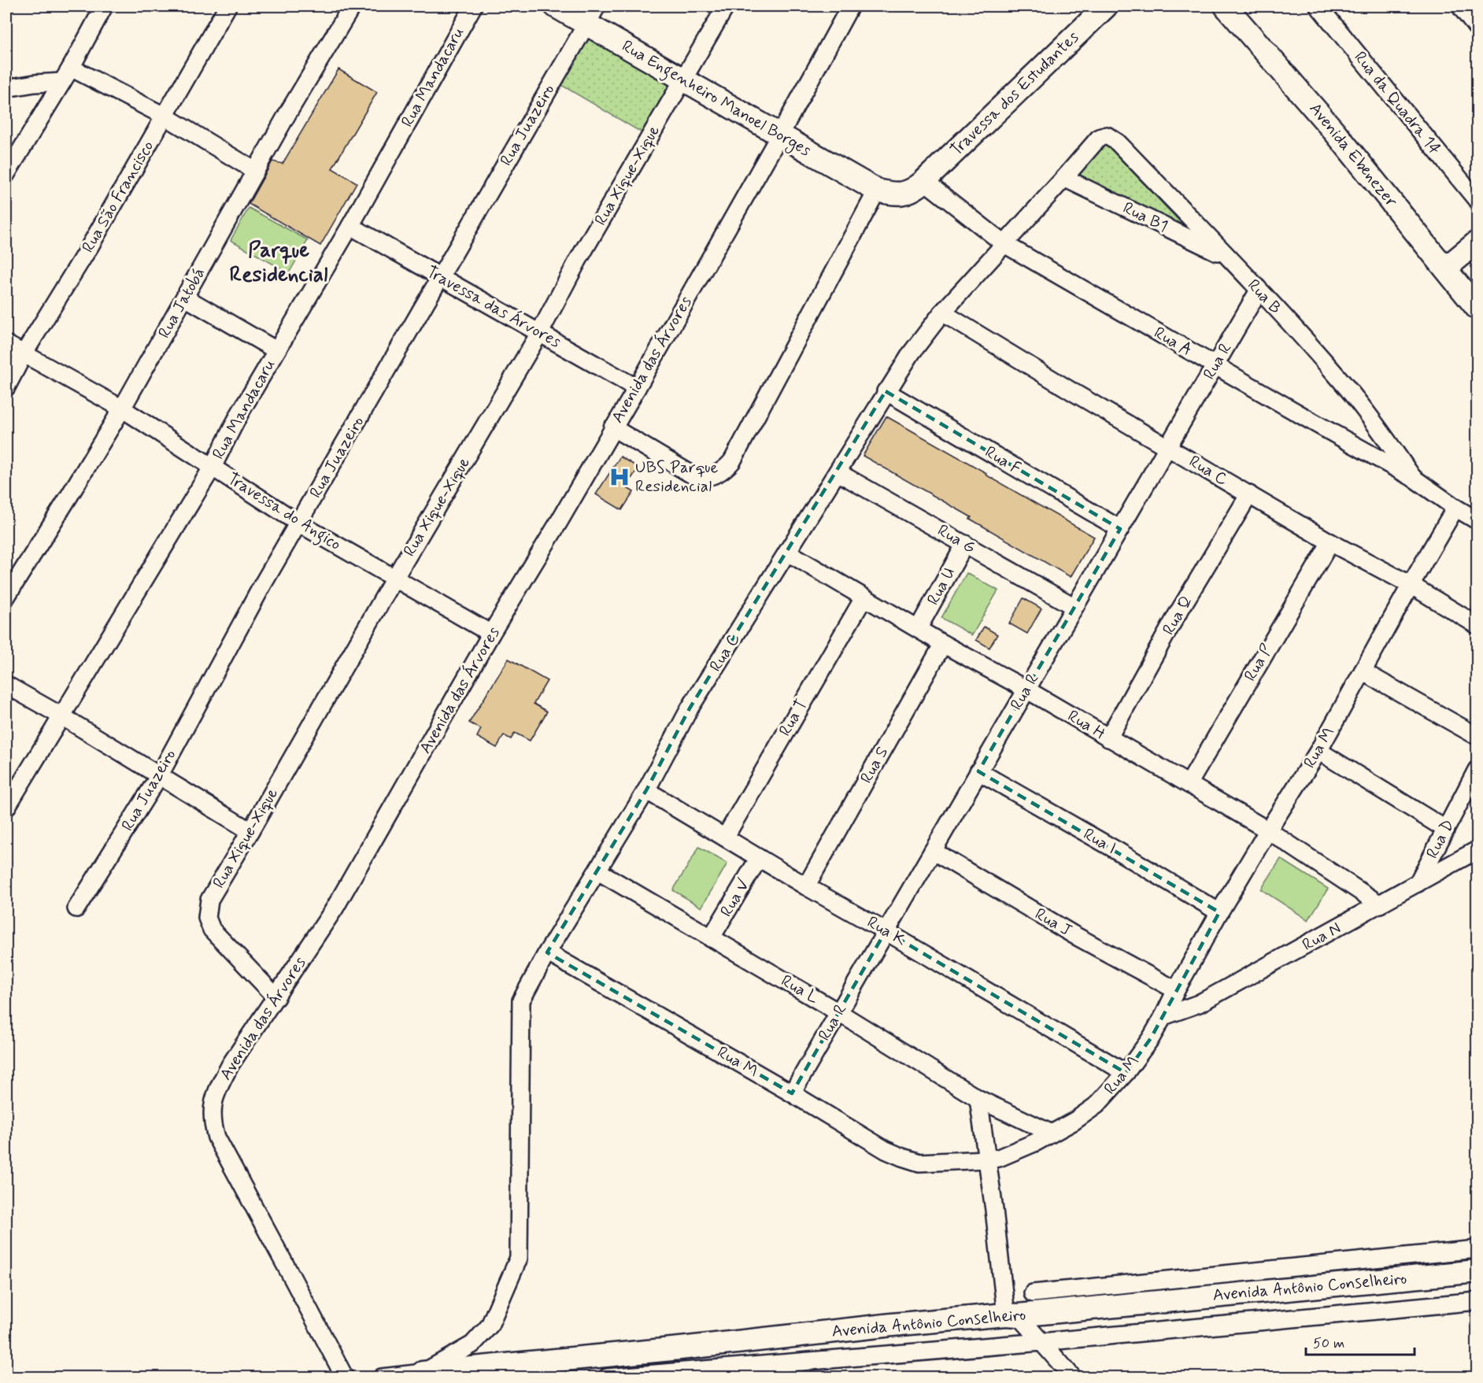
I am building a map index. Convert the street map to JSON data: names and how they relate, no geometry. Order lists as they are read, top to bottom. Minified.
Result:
{"streets":{"street":["Rua Mandacaru","Travessa dos Estudantes","Rua Engenheiro Manoel Borges","Rua da Quadra 14","Rua Juazeiro","Avenida Ebenezer","Rua Xique-Xique","Rua São Francisco","Rua B1","Rua B","Rua Jatobá","Travessa das Árvores","Rua A","Avenida das Árvores","Rua R","Rua F","Rua C","Travessa do Angico","Rua G","Rua U","Rua Q","Rua P","Rua T","Rua H","Rua M","Rua S","Rua D","Rua I","Rua V","Rua J","Rua K","Rua N","Rua L","Avenida Antônio Conselheiro"]},"crossings":[["Rua Mandacaru","Travessa das Árvores"],["Rua Mandacaru","Travessa do Angico"],["Travessa dos Estudantes","Rua Engenheiro Manoel Borges"],["Travessa dos Estudantes","Rua A"],["Rua Engenheiro Manoel Borges","Rua Juazeiro"],["Rua Engenheiro Manoel Borges","Rua Xique-Xique"],["Rua Engenheiro Manoel Borges","Avenida das Árvores"],["Rua Juazeiro","Travessa das Árvores"],["Rua Juazeiro","Travessa do Angico"],["Rua Xique-Xique","Travessa das Árvores"],["Rua Xique-Xique","Avenida das Árvores"],["Rua Xique-Xique","Travessa do Angico"],["Rua São Francisco","Travessa do Angico"],["Rua B1","Rua B"],["Rua B1","Rua C"],["Rua B","Rua A"],["Rua B","Rua R"],["Rua B","Rua C"],["Rua Jatobá","Travessa do Angico"],["Travessa das Árvores","Avenida das Árvores"],["Rua A","Rua R"],["Rua A","Rua C"],["Rua A","Rua M"],["Avenida das Árvores","Travessa do Angico"],["Rua R","Rua F"],["Rua R","Rua C"],["Rua R","Rua G"],["Rua R","Rua H"],["Rua R","Rua M"],["Rua R","Rua I"],["Rua R","Rua J"],["Rua R","Rua K"],["Rua R","Rua L"],["Rua F","Rua C"],["Rua C","Rua G"],["Rua C","Rua Q"],["Rua C","Rua P"],["Rua C","Rua H"],["Rua C","Rua M"],["Rua C","Rua K"],["Rua C","Rua L"],["Rua C","Avenida Antônio Conselheiro"],["Rua G","Rua U"],["Rua U","Rua H"],["Rua Q","Rua H"],["Rua P","Rua H"],["Rua T","Rua H"],["Rua T","Rua K"],["Rua H","Rua M"],["Rua H","Rua S"],["Rua H","Rua N"],["Rua M","Rua I"],["Rua M","Rua J"],["Rua M","Rua K"],["Rua M","Rua N"],["Rua M","Rua L"],["Rua S","Rua K"],["Rua D","Rua N"],["Rua V","Rua K"],["Rua V","Rua L"]],"districts":["Parque Residencial"],"places":{"hospital":["UBS Parque Residencial"]},"scale_bar":"50 m"}
